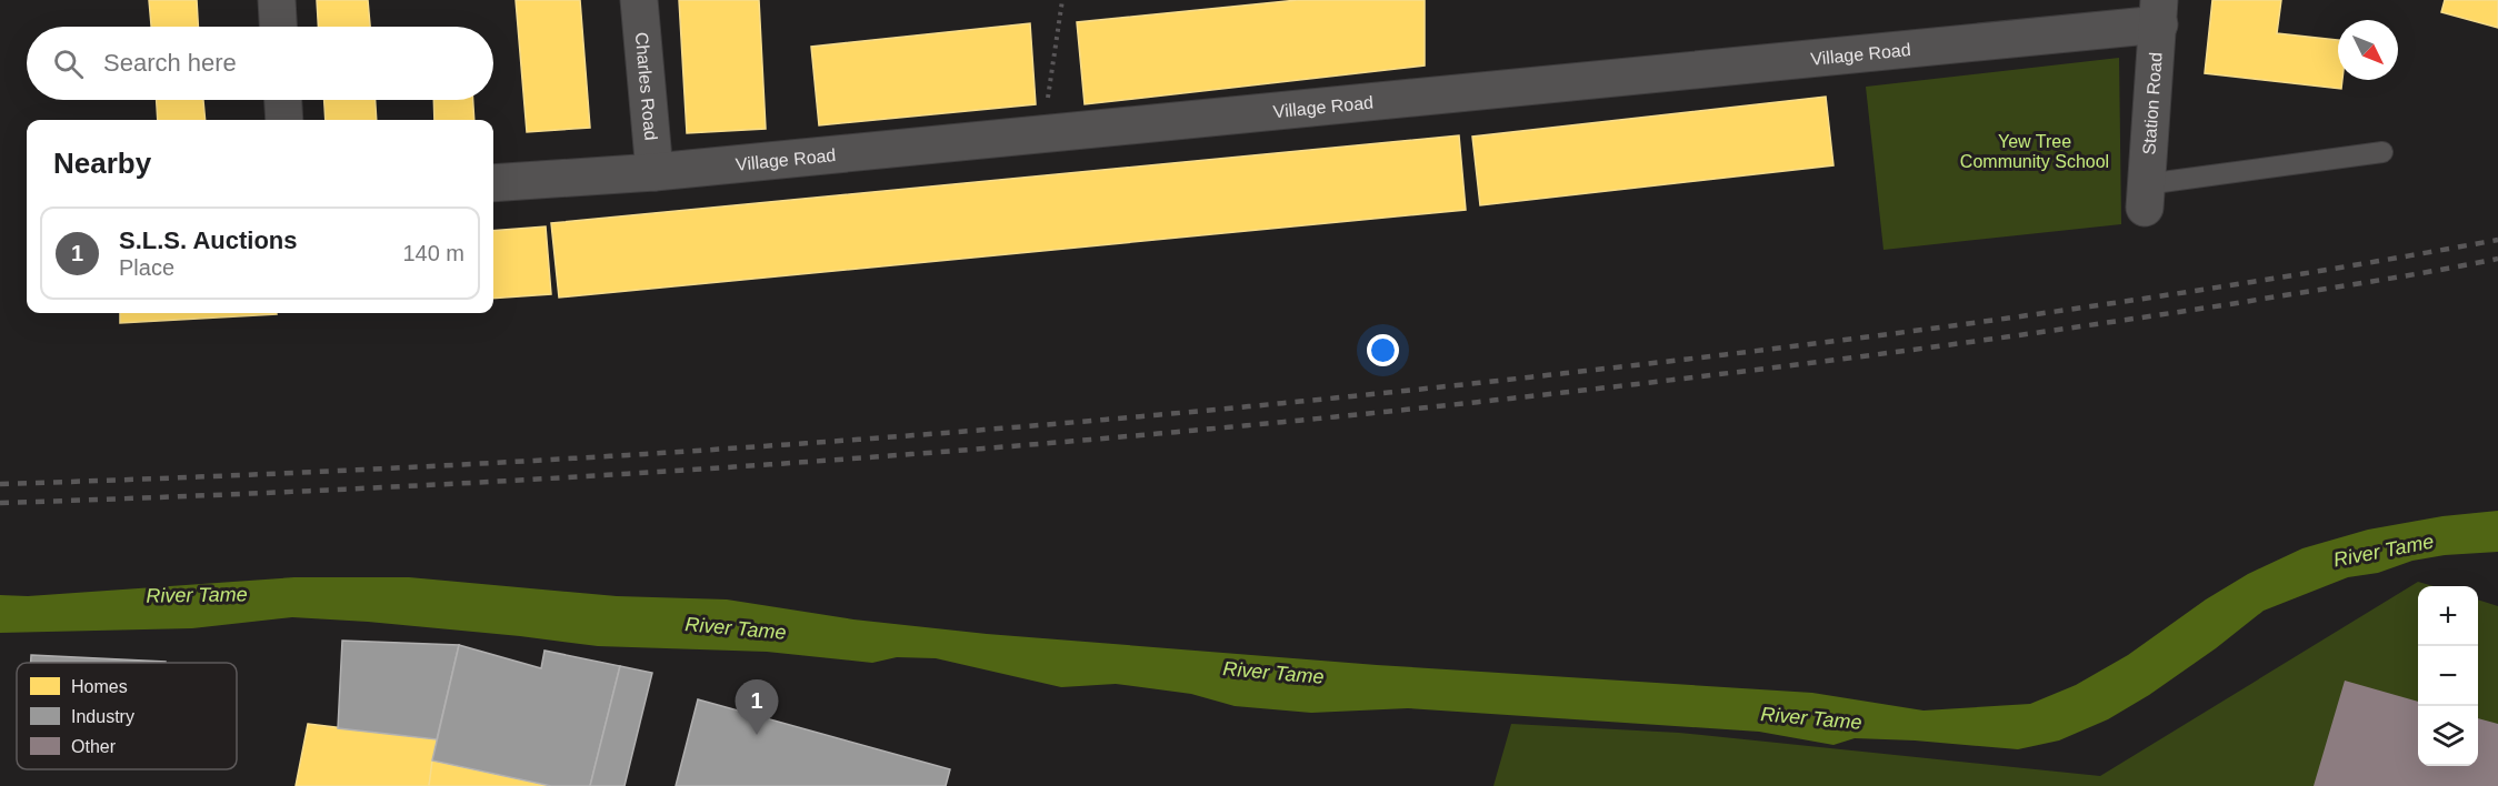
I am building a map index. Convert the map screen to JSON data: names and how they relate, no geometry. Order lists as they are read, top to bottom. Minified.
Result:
{"streets":{"street":["Village Road","Charles Road","Station Road"]},"crossings":[["Village Road","Charles Road"],["Village Road","Station Road"]],"water":["River Tame"],"parks":["Yew Tree Community School"],"legend":["Homes","Industry","Other"],"north":"bottom right","page":{"search":"Search here","heading":"Nearby","list":[{"mark":"1","name":"S.L.S. Auctions","note":"Place","value":"140 m"}],"map_buttons":["+","−"],"pins":"1"}}
